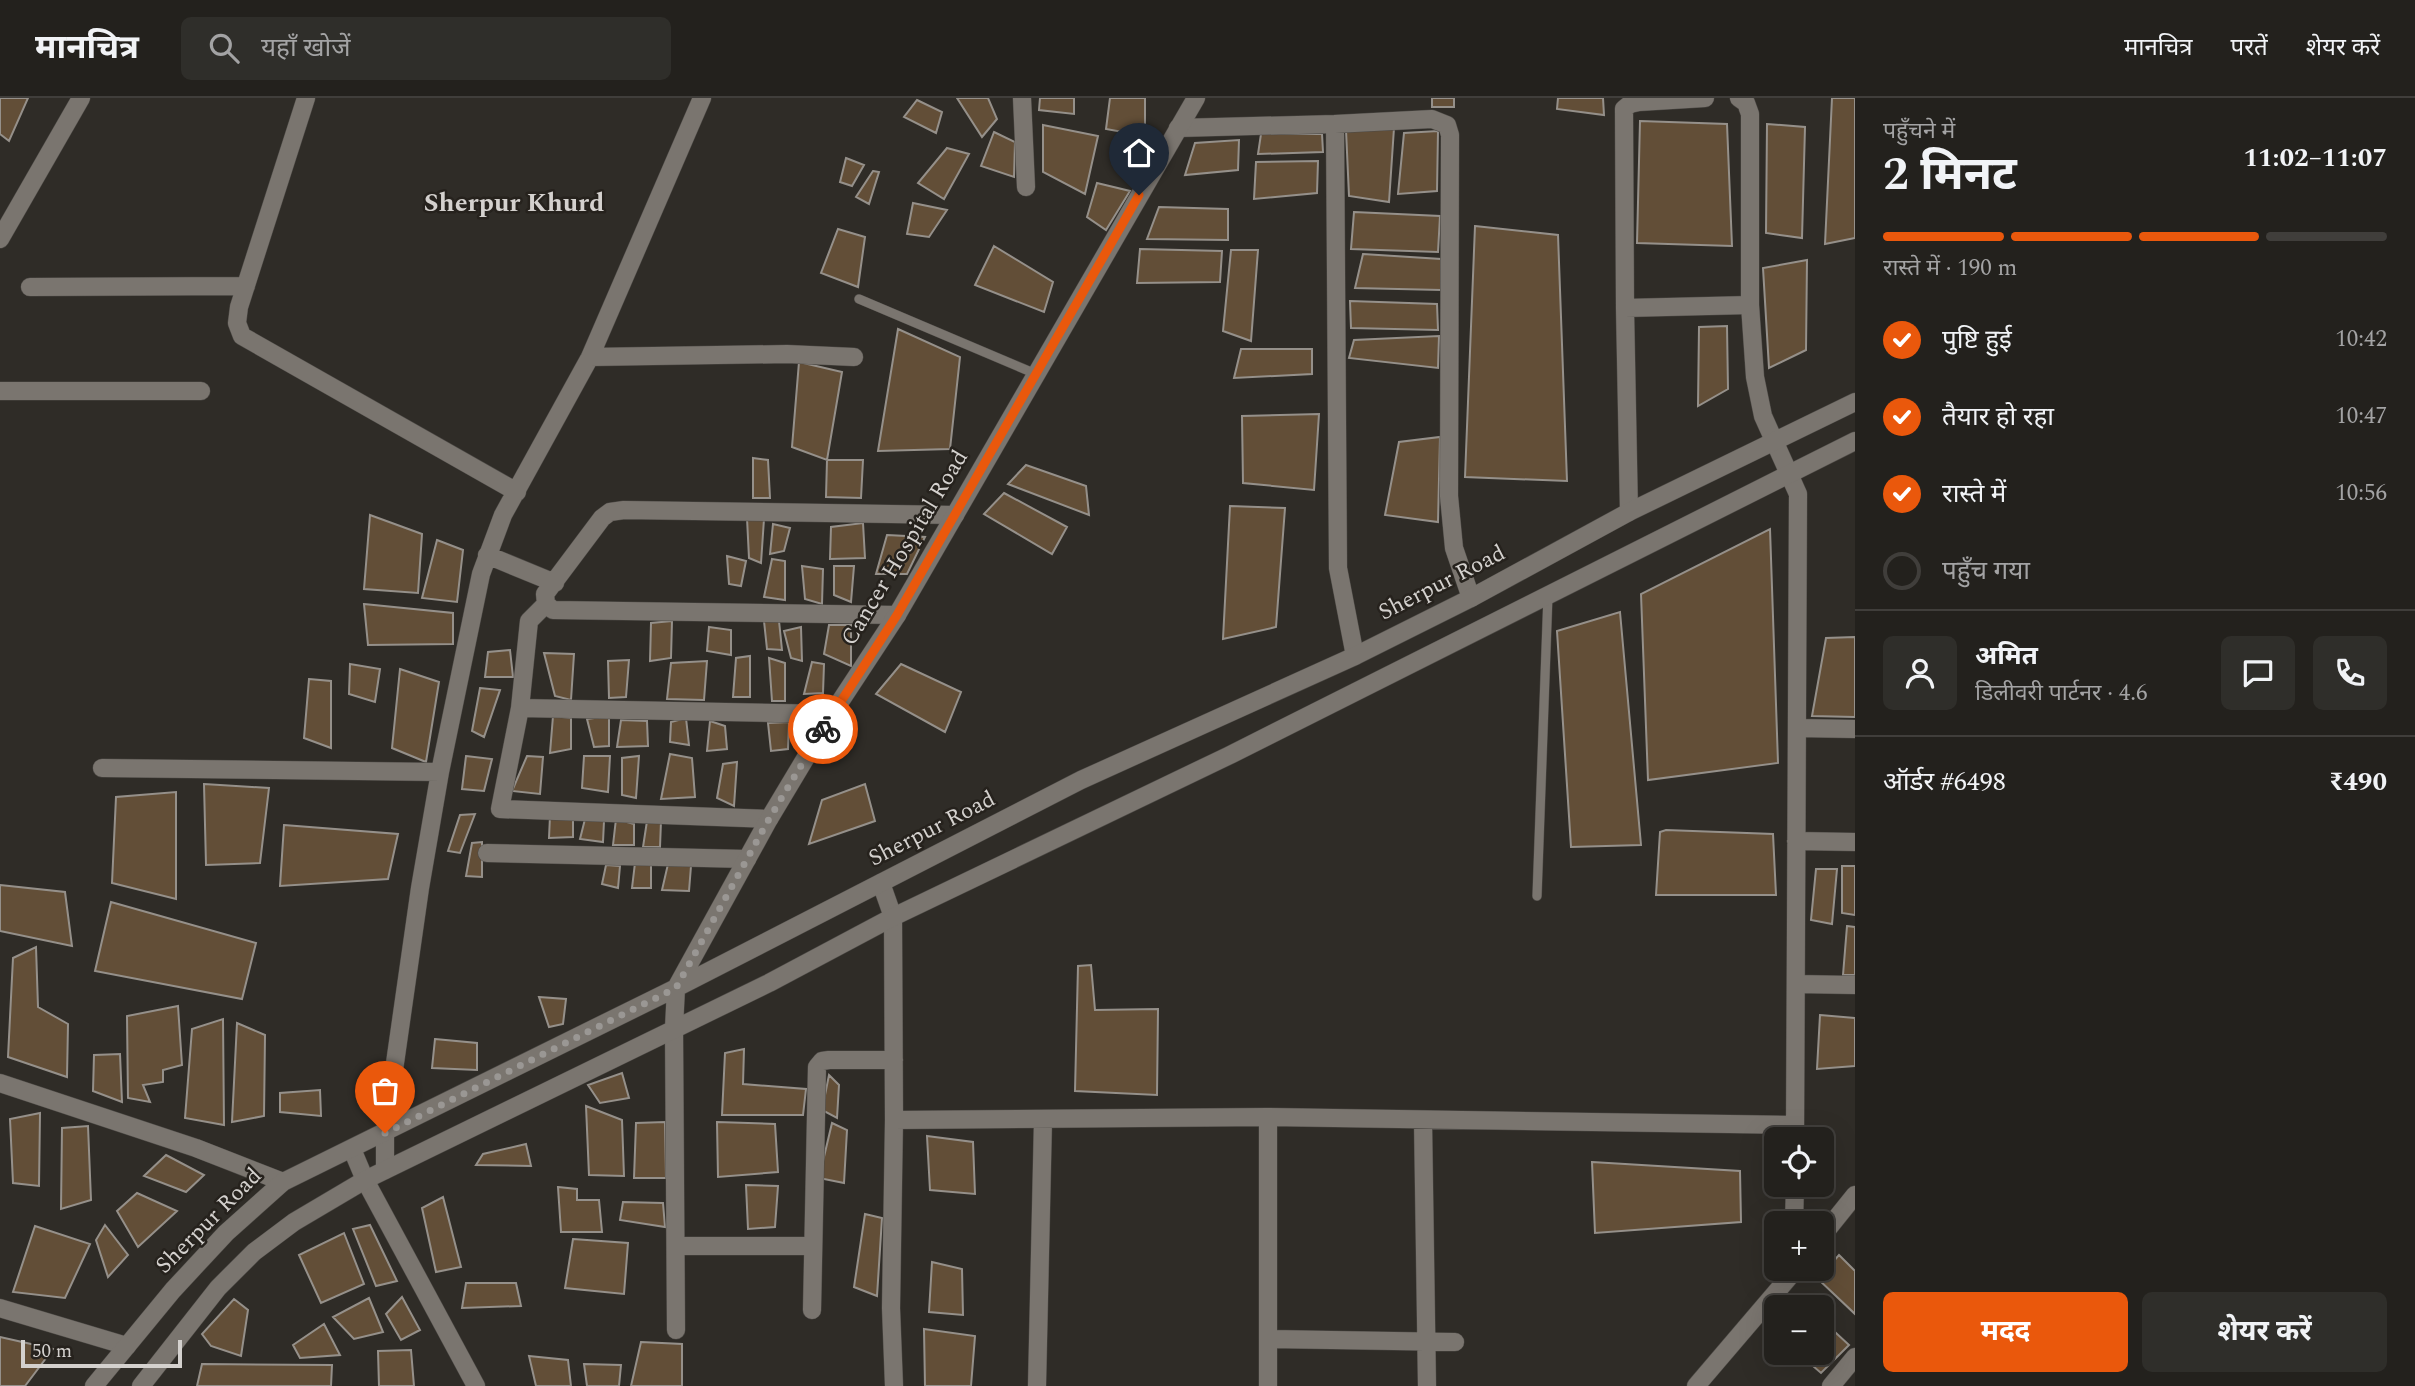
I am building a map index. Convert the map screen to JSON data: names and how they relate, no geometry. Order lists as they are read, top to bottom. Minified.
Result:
{"streets":{"street":["Cancer Hospital Road","Sherpur Road"]},"crossings":[["Cancer Hospital Road","Sherpur Road"]],"districts":["Sherpur Khurd"],"scale_bar":"50 m","page":{"header":"मानचित्र","search":"यहाँ खोजें","nav":["मानचित्र","परतें","शेयर करें"],"heading":["2 मिनट","पहुँचने में","11:02–11:07"],"panel":["अमित","डिलीवरी पार्टनर · 4.6","ऑर्डर #6498","₹490"],"bar":"रास्ते में · 190 m","list":[["पुष्टि हुई","10:42"],["तैयार हो रहा","10:47"],["रास्ते में","10:56"],"पहुँच गया"],"map_buttons":["+","−"],"buttons":["मदद","शेयर करें"],"scale":"50 m"}}
